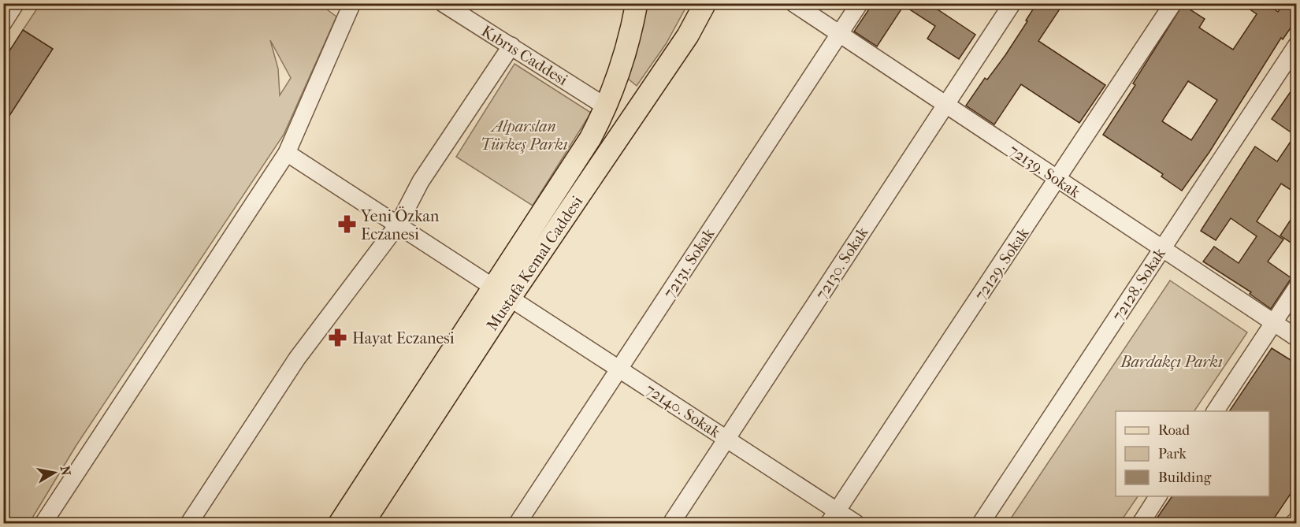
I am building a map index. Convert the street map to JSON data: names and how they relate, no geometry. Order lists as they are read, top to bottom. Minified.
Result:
{"streets":{"main road":["Mustafa Kemal Caddesi"],"street":["Kıbrıs Caddesi","72139. Sokak","72131. Sokak","72130. Sokak","72129. Sokak","72128. Sokak","72140. Sokak"]},"crossings":[["Kıbrıs Caddesi","Mustafa Kemal Caddesi"],["72139. Sokak","72131. Sokak"],["72139. Sokak","72130. Sokak"],["72139. Sokak","72129. Sokak"],["72139. Sokak","72128. Sokak"],["Mustafa Kemal Caddesi","72140. Sokak"],["72131. Sokak","72140. Sokak"],["72130. Sokak","72140. Sokak"],["72129. Sokak","72140. Sokak"]],"parks":["Alparslan Türkeş Parkı","Bardakçı Parkı"],"places":{"pharmacy":["Yeni Özkan Eczanesi","Hayat Eczanesi"]},"legend":["Road","Park","Building"],"north":"right"}
